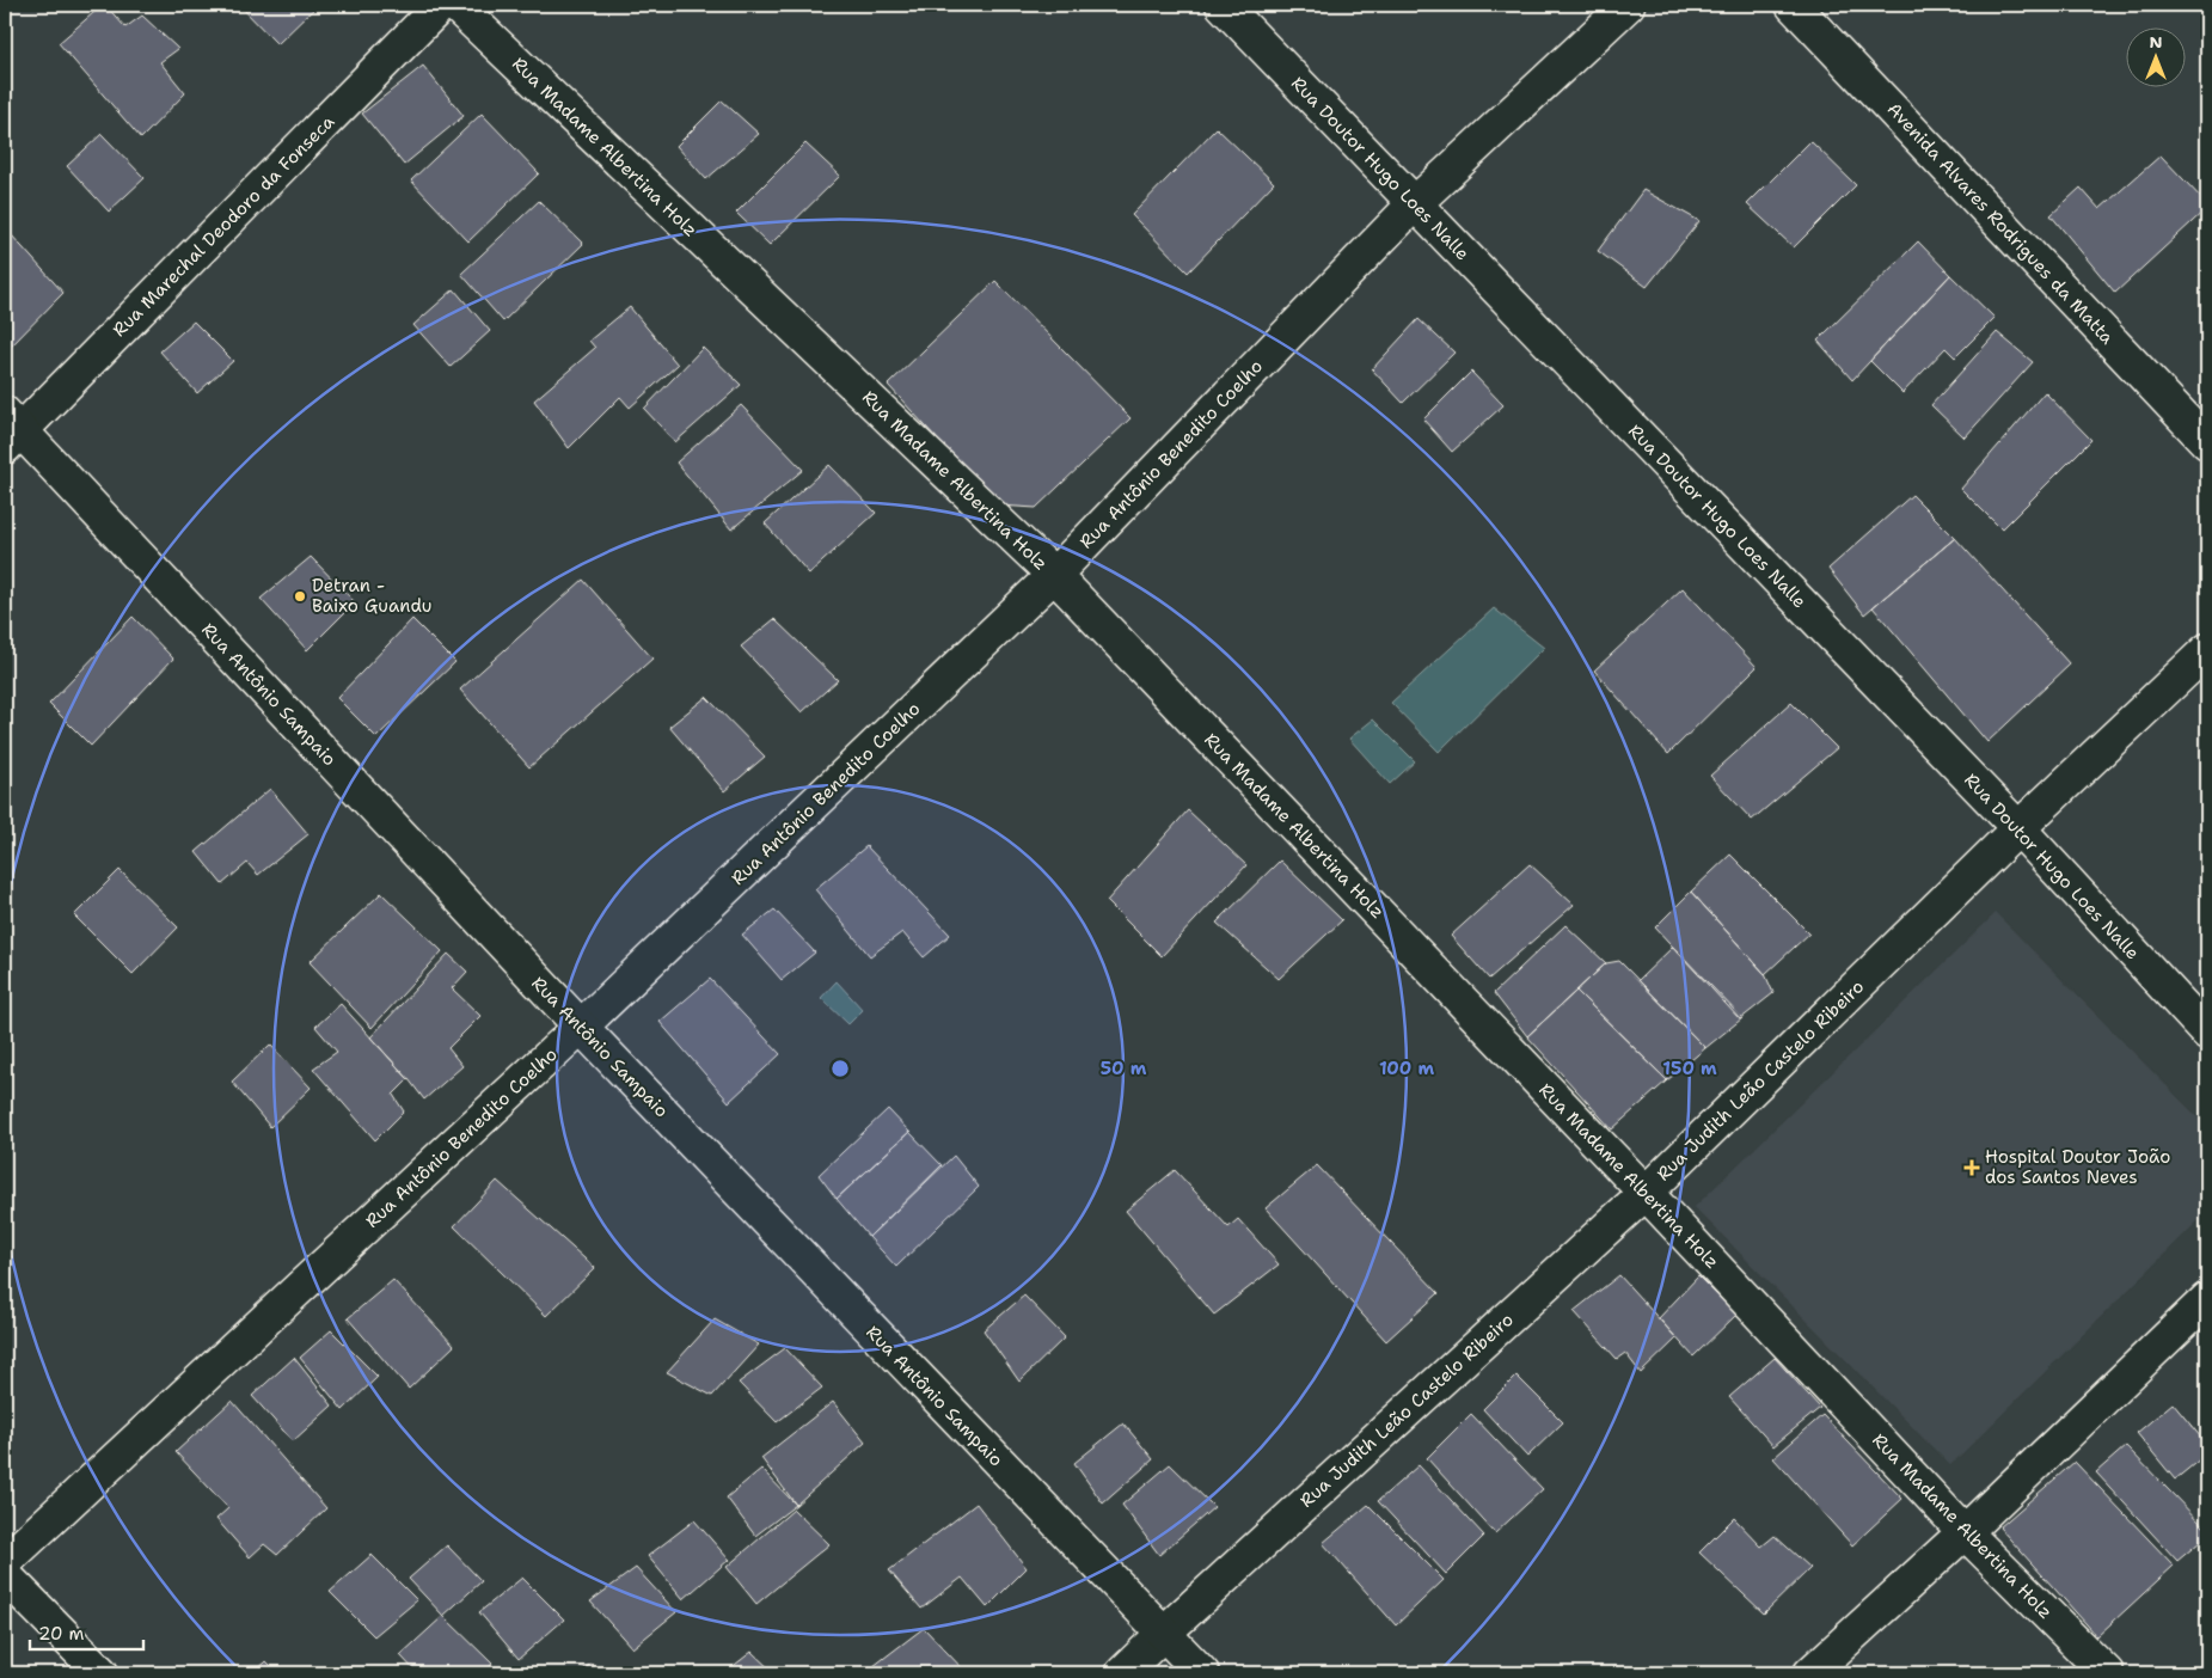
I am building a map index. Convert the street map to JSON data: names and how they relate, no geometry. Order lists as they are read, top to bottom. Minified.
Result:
{"streets":{"street":["Rua Madame Albertina Holz","Rua Doutor Hugo Loes Nalle","Avenida Alvares Rodrigues da Matta","Rua Marechal Deodoro da Fonseca","Rua Antônio Benedito Coelho","Rua Antônio Sampaio","Rua Judith Leão Castelo Ribeiro"]},"crossings":[["Rua Madame Albertina Holz","Rua Antônio Benedito Coelho"],["Rua Madame Albertina Holz","Rua Judith Leão Castelo Ribeiro"],["Rua Doutor Hugo Loes Nalle","Rua Antônio Benedito Coelho"],["Rua Doutor Hugo Loes Nalle","Rua Judith Leão Castelo Ribeiro"],["Rua Marechal Deodoro da Fonseca","Rua Antônio Sampaio"],["Rua Antônio Benedito Coelho","Rua Antônio Sampaio"],["Rua Antônio Sampaio","Rua Judith Leão Castelo Ribeiro"]],"places":{"other":["Detran - Baixo Guandu"],"health":["Hospital Doutor João dos Santos Neves"]},"scale_bar":"20 m","north":"top","rings":["50 m","100 m","150 m"]}
